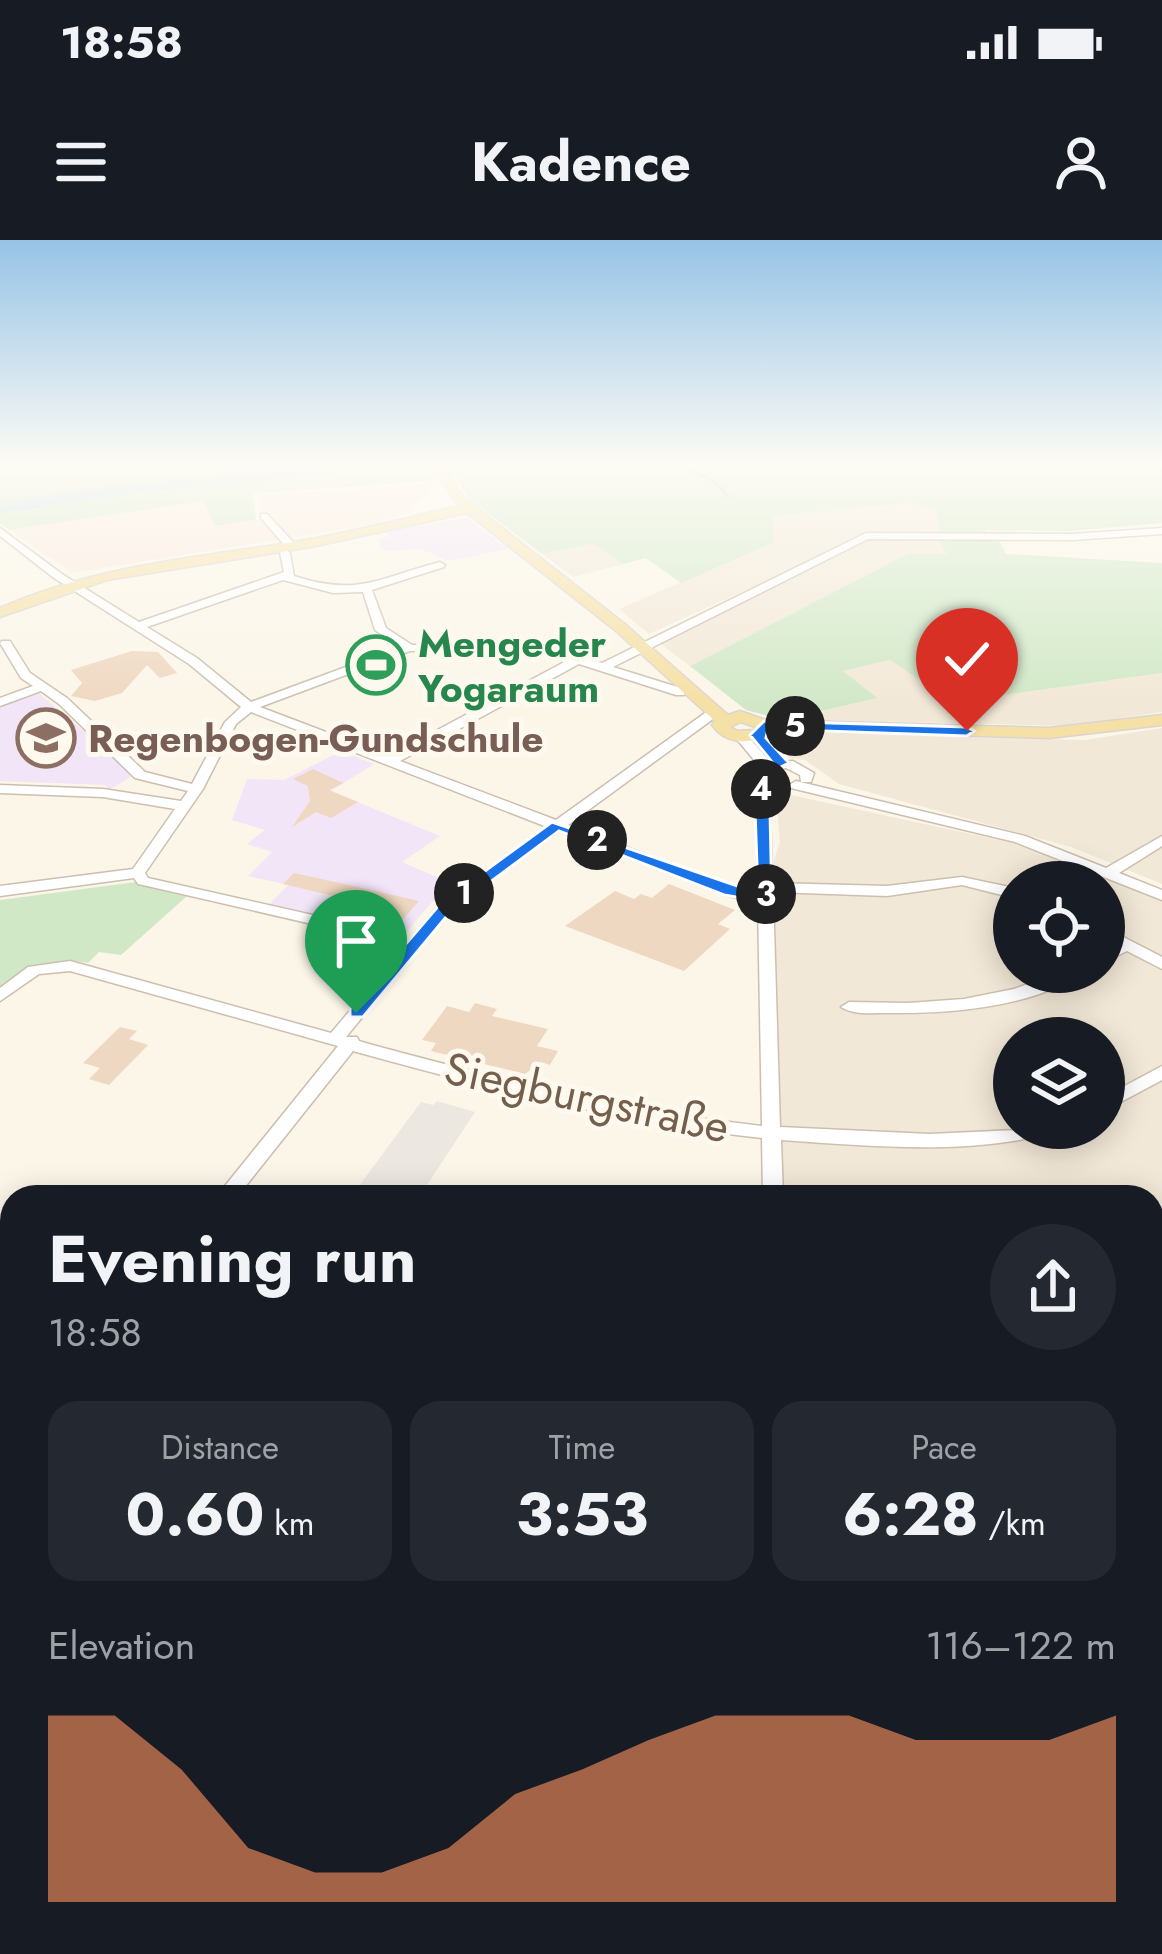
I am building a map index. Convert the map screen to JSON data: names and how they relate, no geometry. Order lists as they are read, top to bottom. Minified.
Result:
{"streets":{"street":["Siegburgstraße"]},"places":{"sports":["Mengeder Yogaraum"],"school or university":["Regenbogen-Gundschule"]},"page":{"status":"18:58","header":"Kadence","pins":["5","4","2","1","3"],"heading":["Evening run","18:58"],"stats":[["Distance","0.60 km"],["Time","3:53"],["Pace","6:28 /km"]],"chart":["Elevation","116–122 m"]}}
